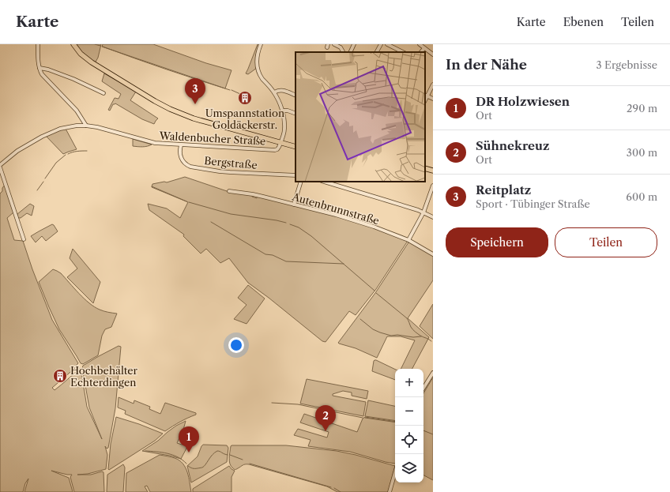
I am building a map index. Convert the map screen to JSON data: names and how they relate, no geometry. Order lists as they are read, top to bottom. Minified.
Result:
{"streets":{"street":["Waldenbucher Straße","Bergstraße","Autenbrunnstraße"]},"crossings":[["Waldenbucher Straße","Bergstraße"]],"places":{"building":["Umspannstation Goldäckerstr.","Hochbehälter Echterdingen"]},"page":{"header":"Karte","nav":["Karte","Ebenen","Teilen"],"heading":["In der Nähe","3 Ergebnisse"],"pins":["3","2","1"],"list":[{"mark":"1","name":"DR Holzwiesen","note":"Ort","value":"290 m"},{"mark":"2","name":"Sühnekreuz","note":"Ort","value":"300 m"},{"mark":"3","name":"Reitplatz","note":"Sport · Tübinger Straße","value":"600 m"}],"buttons":["Speichern","Teilen"],"map_buttons":["+","−"]}}
